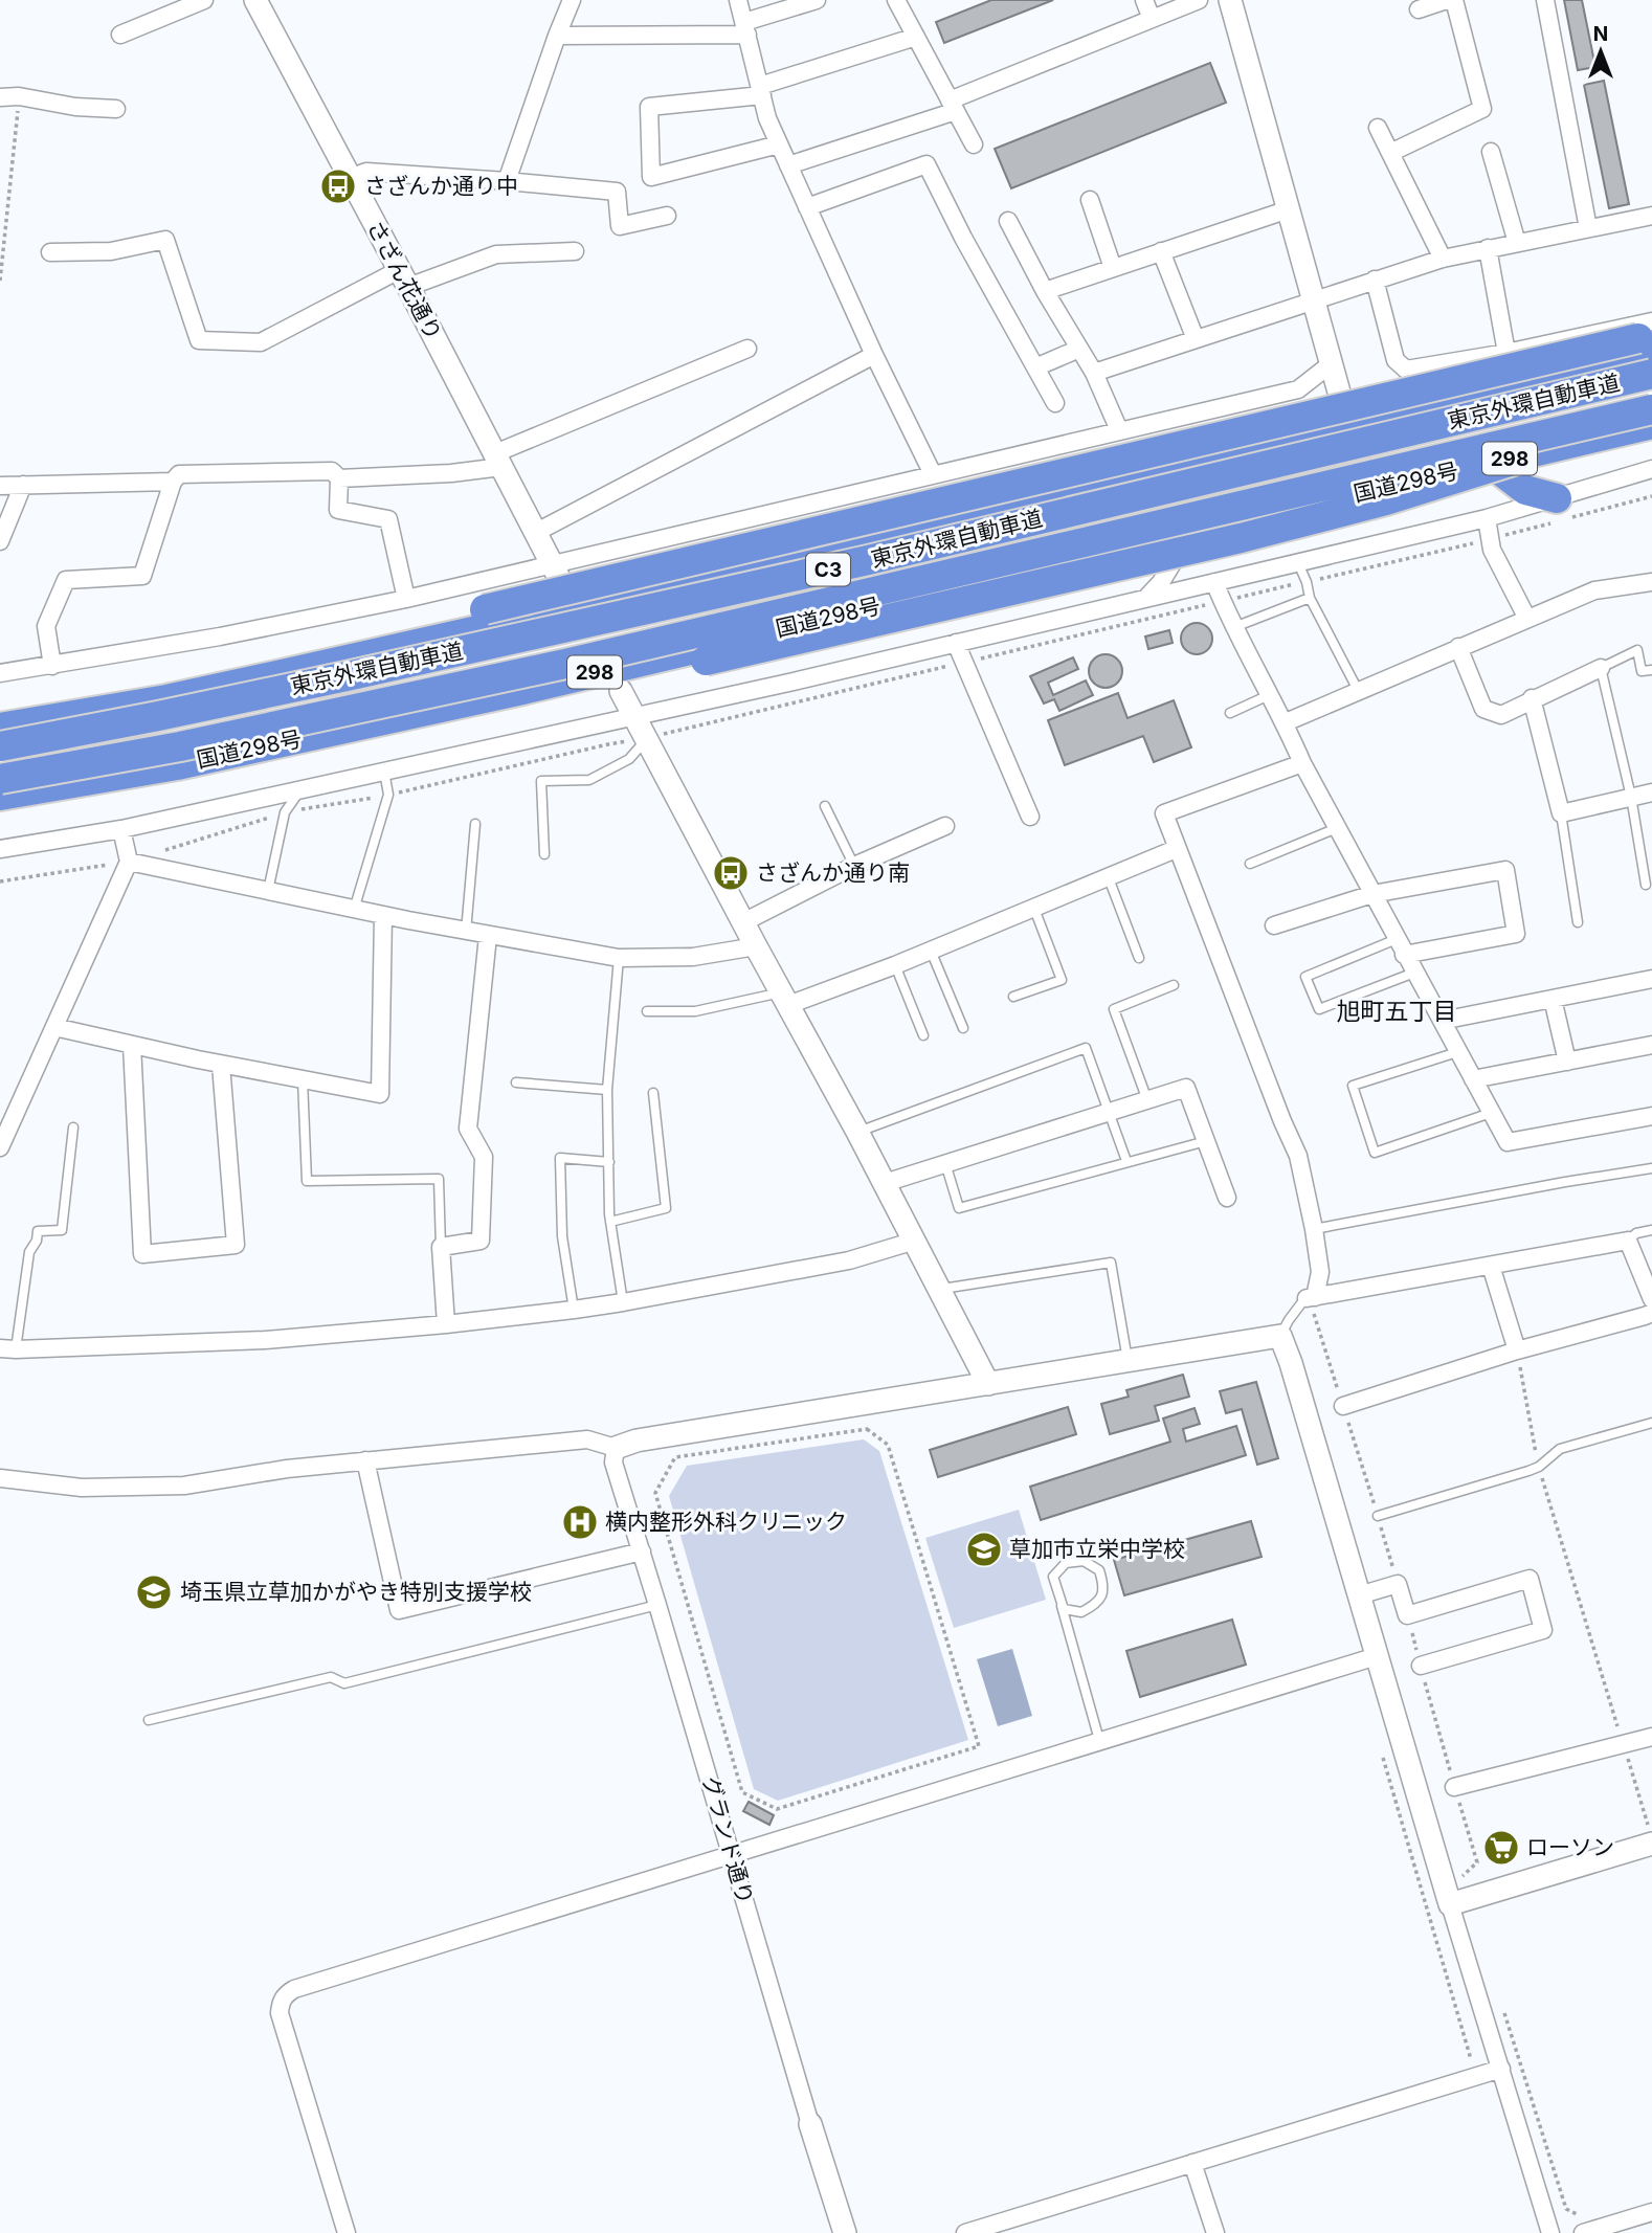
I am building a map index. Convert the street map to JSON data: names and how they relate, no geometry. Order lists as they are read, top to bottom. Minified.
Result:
{"streets":{"highway":["東京外環自動車道","298","国道298号","C3"],"street":["さざん花通り","グランド通り"]},"crossings":[["298","国道298号"]],"districts":["旭町五丁目"],"places":{"bus stop":["さざんか通り中","さざんか通り南"],"hospital":["横内整形外科クリニック"],"school or university":["草加市立栄中学校","埼玉県立草加かがやき特別支援学校"],"supermarket":["ローソン"]},"north":"top"}
